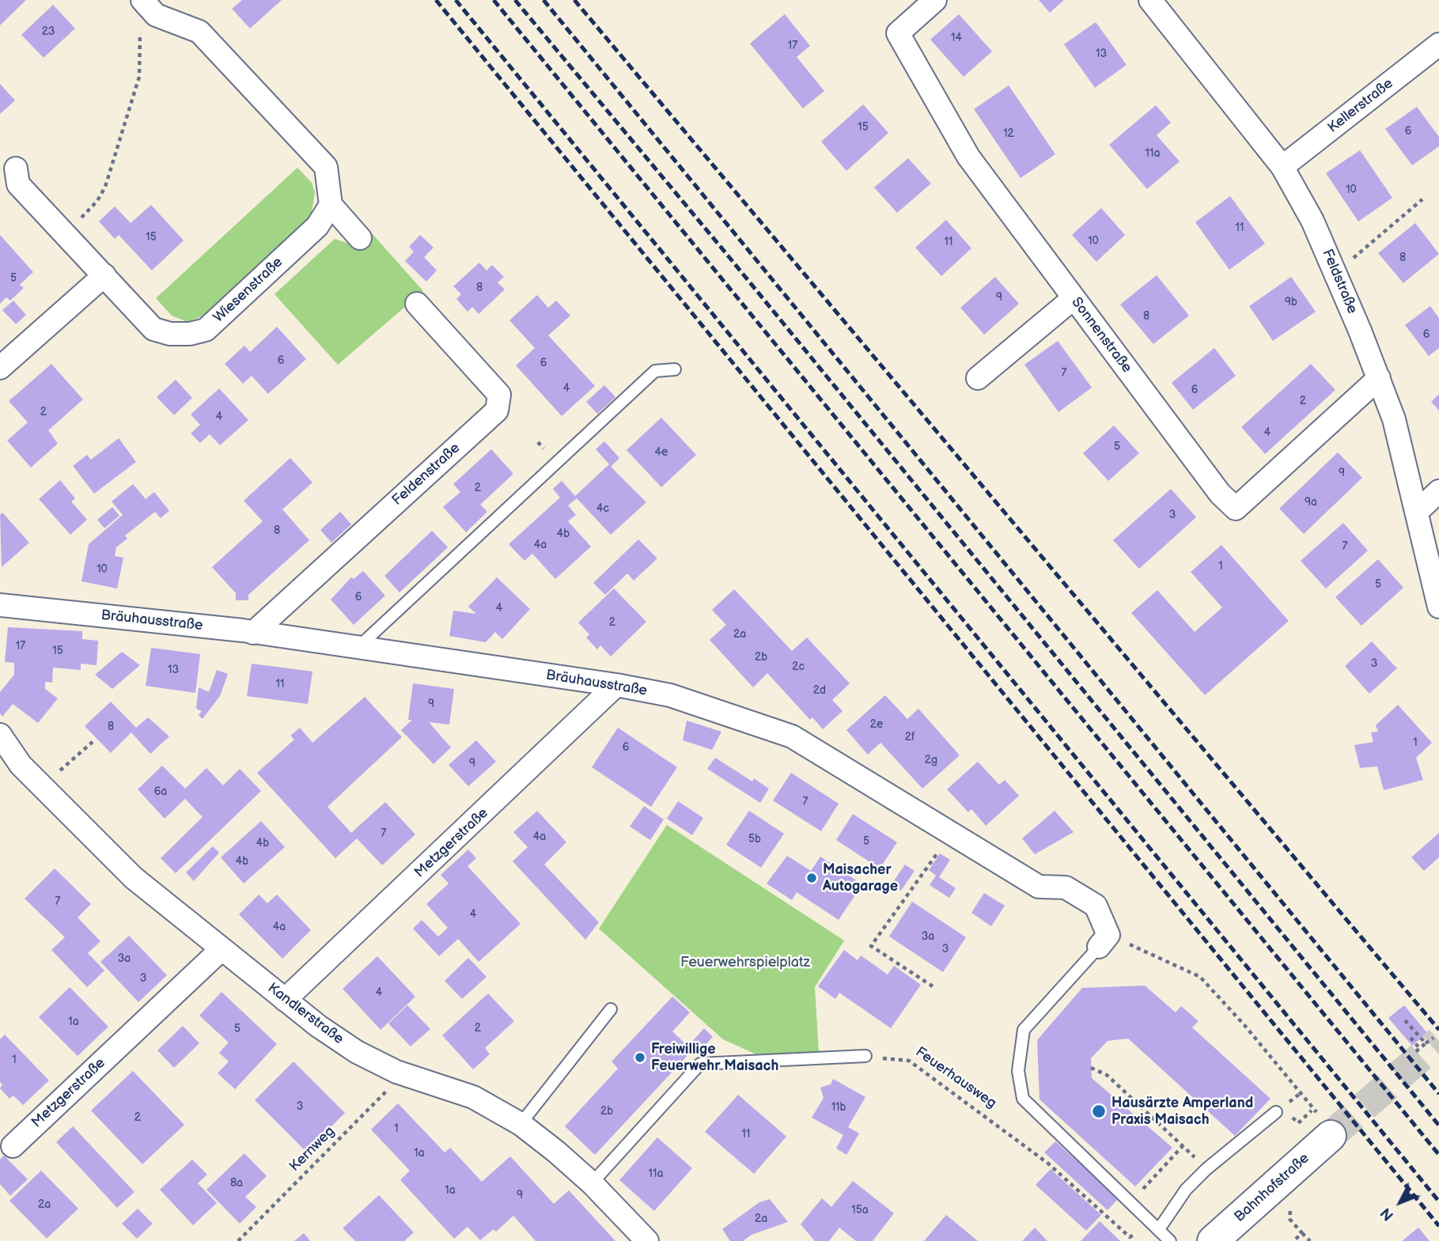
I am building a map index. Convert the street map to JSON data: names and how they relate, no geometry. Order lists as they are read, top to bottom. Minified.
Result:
{"streets":{"street":["Kellerstraße","Feldstraße","Wiesenstraße","Sonnenstraße","Feldenstraße","Bräuhausstraße","Metzgerstraße","Kandlerstraße","Bahnhofstraße"],"path":["Feuerhausweg","Kernweg"]},"crossings":[["Kellerstraße","Feldstraße"],["Feldstraße","Sonnenstraße"],["Feldenstraße","Bräuhausstraße"],["Bräuhausstraße","Metzgerstraße"],["Metzgerstraße","Kandlerstraße"],["Kandlerstraße","Kernweg"]],"parks":["Feuerwehrspielplatz"],"places":["Maisacher Autogarage","Freiwillige Feuerwehr Maisach","Hausärzte Amperland Praxis Maisach"],"house_numbers":["23","14","17","13","15","6","12","11a","10","11","15","10","11","8","5","8","9","9b","8","6","6","6","7","4","6","2","2","4","4","5","4e","9","2","9a","4c","3","8","4b","4a","7","1","10","5","6","4","2","2a","17","15","2b","3","2c","13","11","2d","9","2e","8","2f","1","6","2g","9","6a","7","7","4a","5b","5","4b","4b","7","4","4a","3a","3","3a","3","4","1a","2","5","1","3","11b","2b","2","1","11","1a","11a","8a","1a","9","2a","15a","2a"],"north":"bottom left"}
